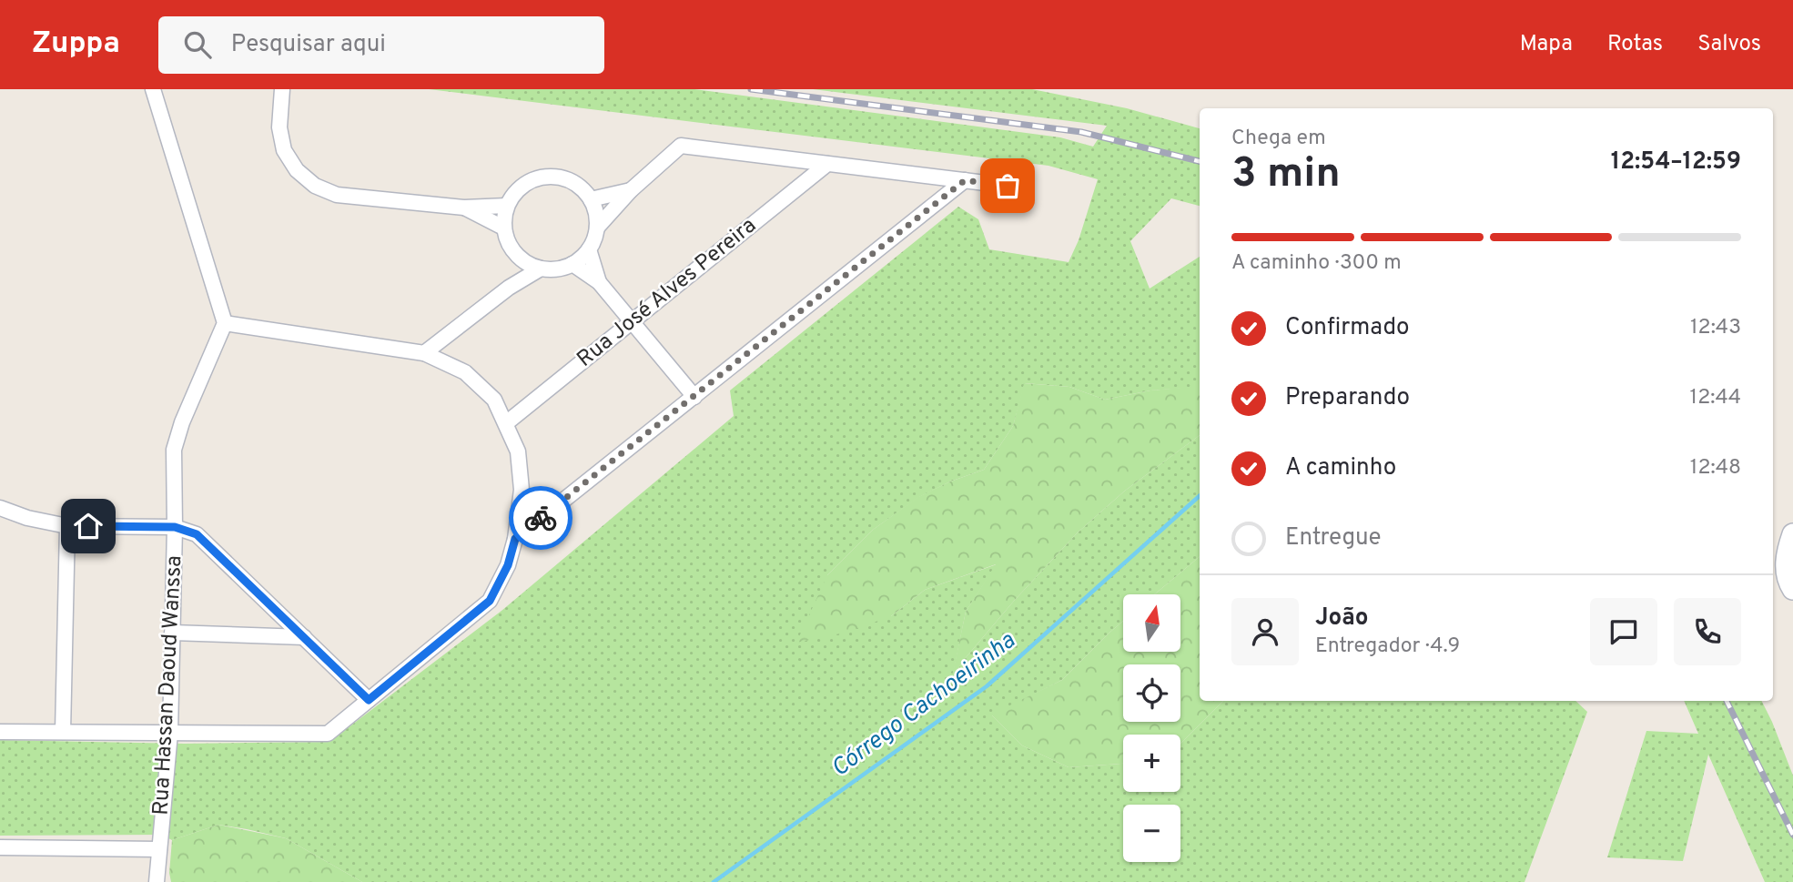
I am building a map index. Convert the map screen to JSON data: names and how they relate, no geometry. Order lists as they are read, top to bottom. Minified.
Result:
{"streets":{"street":["Rua José Alves Pereira","Rua Hassan Daoud Wanssa"]},"water":["Córrego Cachoeirinha"],"north":"top","page":{"header":"Zuppa","search":"Pesquisar aqui","nav":["Mapa","Rotas","Salvos"],"heading":["3 min","Chega em","12:54–12:59"],"panel":["João","Entregador · 4.9"],"bar":"A caminho · 300 m","list":[["Confirmado","12:43"],["Preparando","12:44"],["A caminho","12:48"],"Entregue"],"map_buttons":["+","−"]}}
